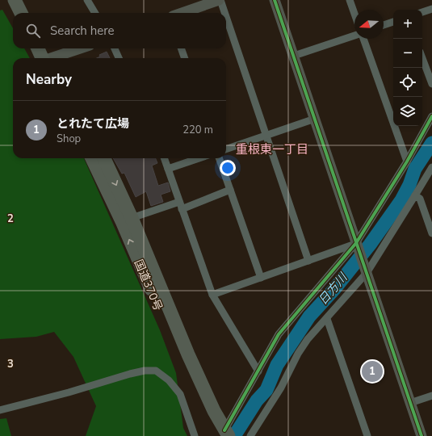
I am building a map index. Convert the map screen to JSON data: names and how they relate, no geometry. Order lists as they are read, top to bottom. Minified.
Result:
{"streets":{"highway":["国道370号"]},"districts":["重根東一丁目"],"water":["日方川"],"north":"left","page":{"map_buttons":["+","−"],"search":"Search here","heading":"Nearby","list":[{"mark":"1","name":"とれたて広場","note":"Shop","value":"220 m"}],"pins":"1"},"grid":{"rows":["2","3"]}}
